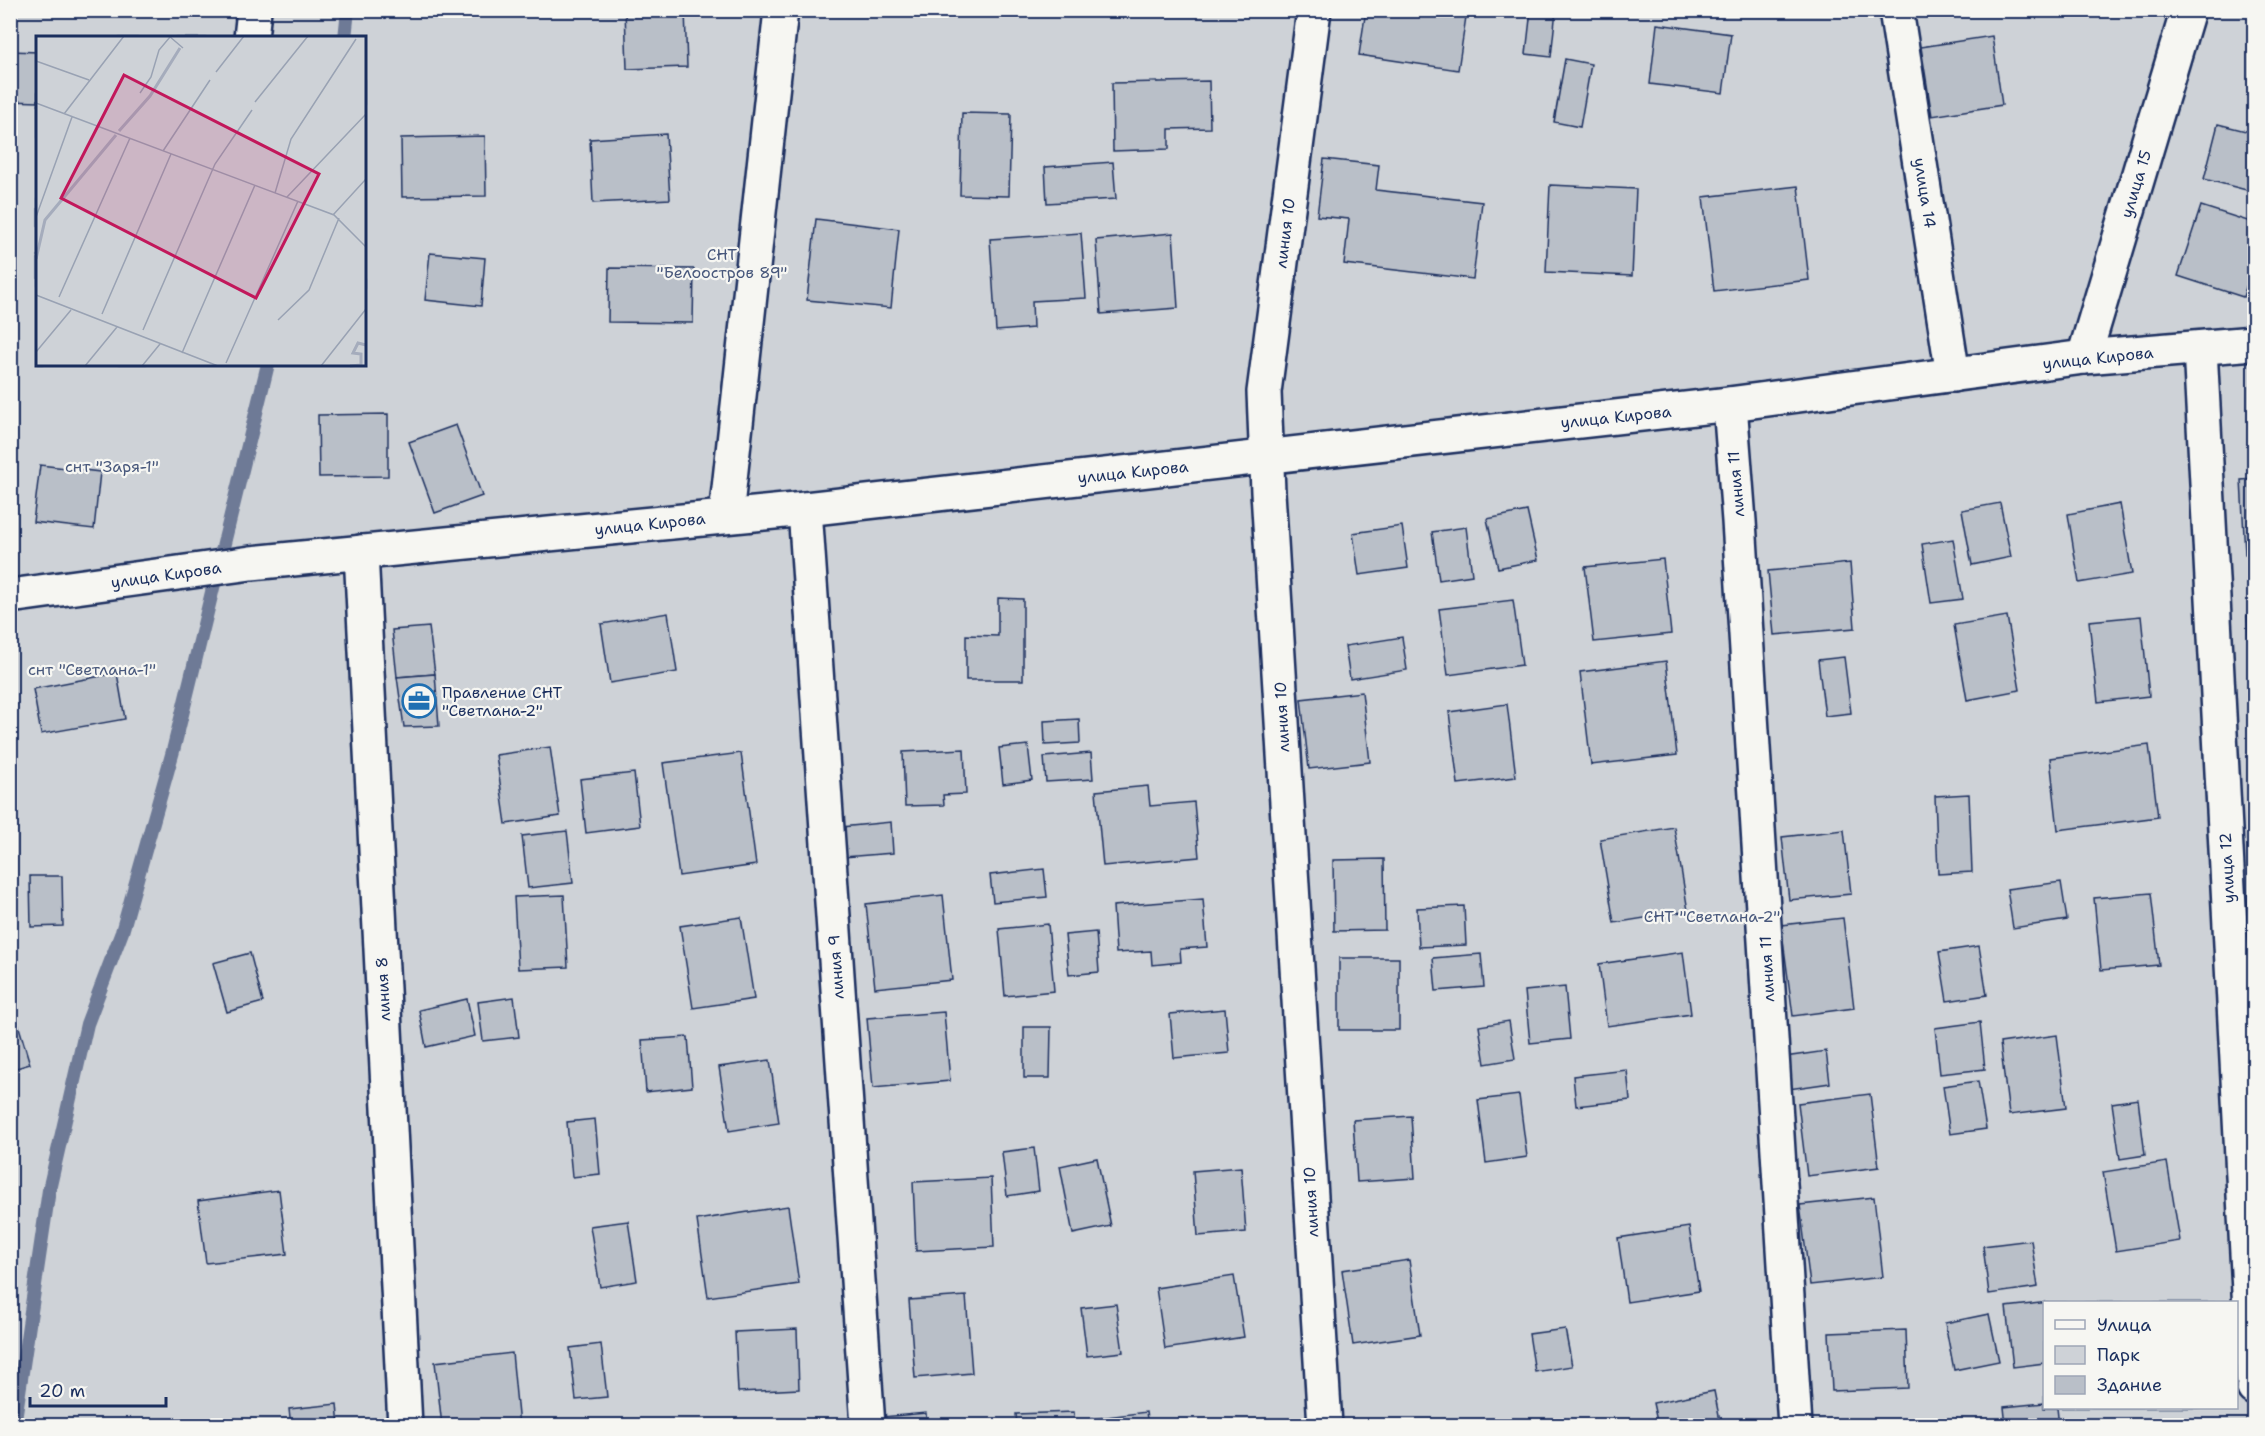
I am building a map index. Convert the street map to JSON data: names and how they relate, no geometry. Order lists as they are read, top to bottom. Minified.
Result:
{"streets":{"street":["улица 15","улица 14","линия 10","улица Кирова","линия 11","улица 12","линия 9","линия 8"]},"crossings":[["улица 15","улица Кирова"],["улица 14","улица Кирова"],["линия 10","улица Кирова"],["улица Кирова","линия 11"],["улица Кирова","улица 12"],["улица Кирова","линия 9"],["улица Кирова","линия 8"]],"parks":["СНТ \"Белоостров 89\"","снт \"Заря-1\"","снт \"Светлана-1\"","СНТ \"Светлана-2\""],"places":{"office":["Правление СНТ \"Светлана-2\""]},"legend":["Улица","Парк","Здание"],"scale_bar":"20 m"}
